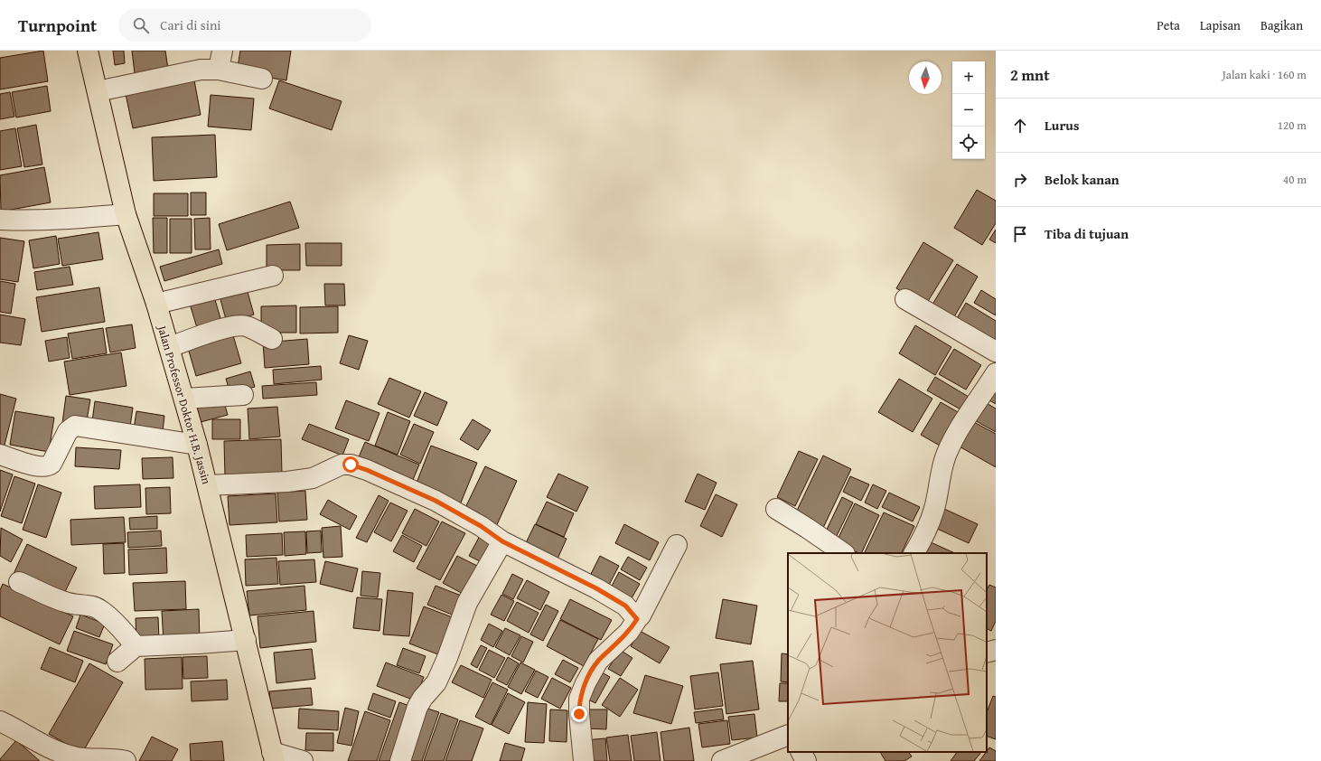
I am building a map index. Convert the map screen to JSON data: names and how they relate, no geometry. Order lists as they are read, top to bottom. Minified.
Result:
{"streets":{"highway":["Jalan Professor Doktor H.B. Jassin"]},"north":"bottom","page":{"header":"Turnpoint","search":"Cari di sini","nav":["Peta","Lapisan","Bagikan"],"heading":["2 mnt","Jalan kaki · 160 m"],"map_buttons":["+","−"],"list":[["Lurus","120 m"],["Belok kanan","40 m"],"Tiba di tujuan"]}}
